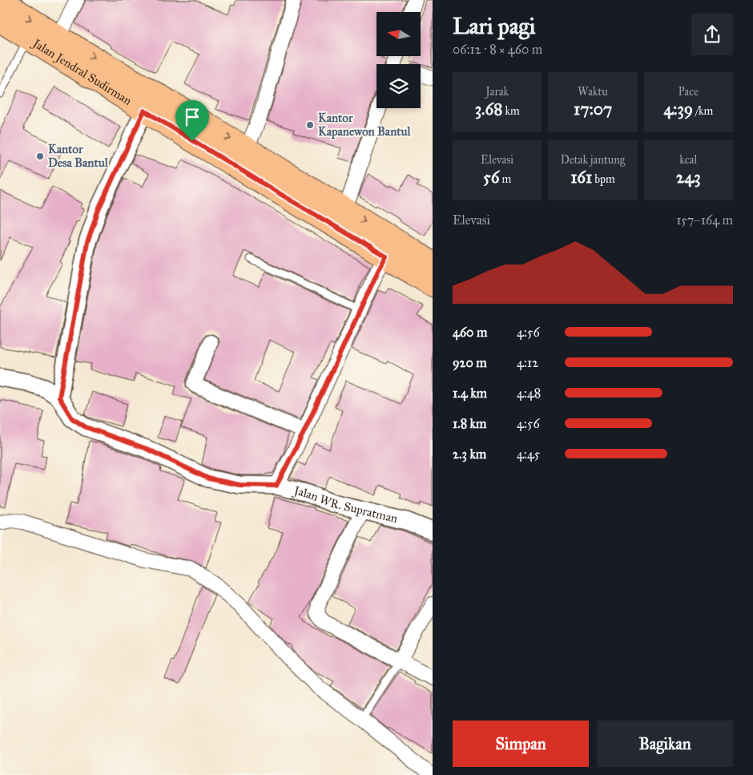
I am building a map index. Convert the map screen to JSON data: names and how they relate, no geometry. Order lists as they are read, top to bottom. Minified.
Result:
{"streets":{"main road":["Jalan Jendral Sudirman"],"street":["Jalan WR. Supratman"]},"places":["Kantor Kapanewon Bantul","Kantor Desa Bantul"],"north":"left","page":{"heading":["Lari pagi","06:12 · 8 × 460 m"],"stats":[["Jarak","3.68 km"],["Waktu","17:07"],["Pace","4:39 /km"],["Elevasi","56 m"],["Detak jantung","161 bpm"],["kcal","243"]],"chart":["Elevasi","157–164 m"],"list":[{"name":"460 m","note":"4:56"},{"name":"920 m","note":"4:12"},{"name":"1.4 km","note":"4:48"},{"name":"1.8 km","note":"4:56"},{"name":"2.3 km","note":"4:45"}],"buttons":["Simpan","Bagikan"]}}
